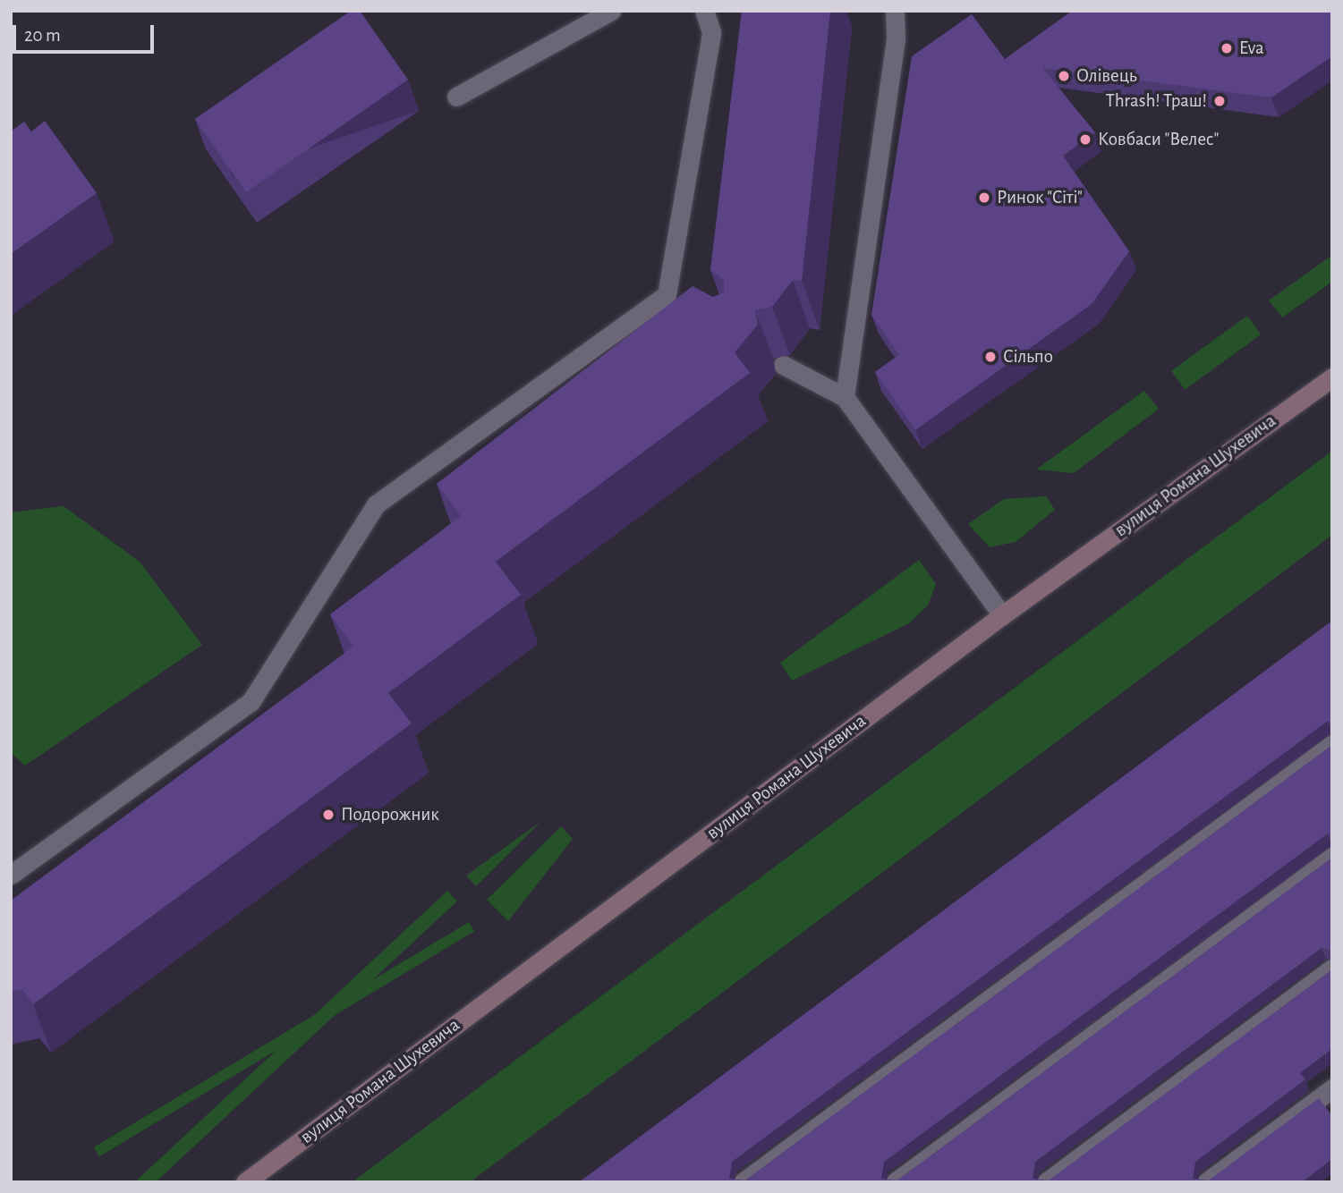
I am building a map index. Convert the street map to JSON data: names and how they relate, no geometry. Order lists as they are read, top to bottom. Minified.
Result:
{"streets":{"main road":["вулиця Романа Шухевича"]},"places":["Eva","Олівець","Thrash! Траш!","Ковбаси \"Велес\"","Ринок \"Сіті\"","Сільпо","Подорожник"],"scale_bar":"20 m"}
